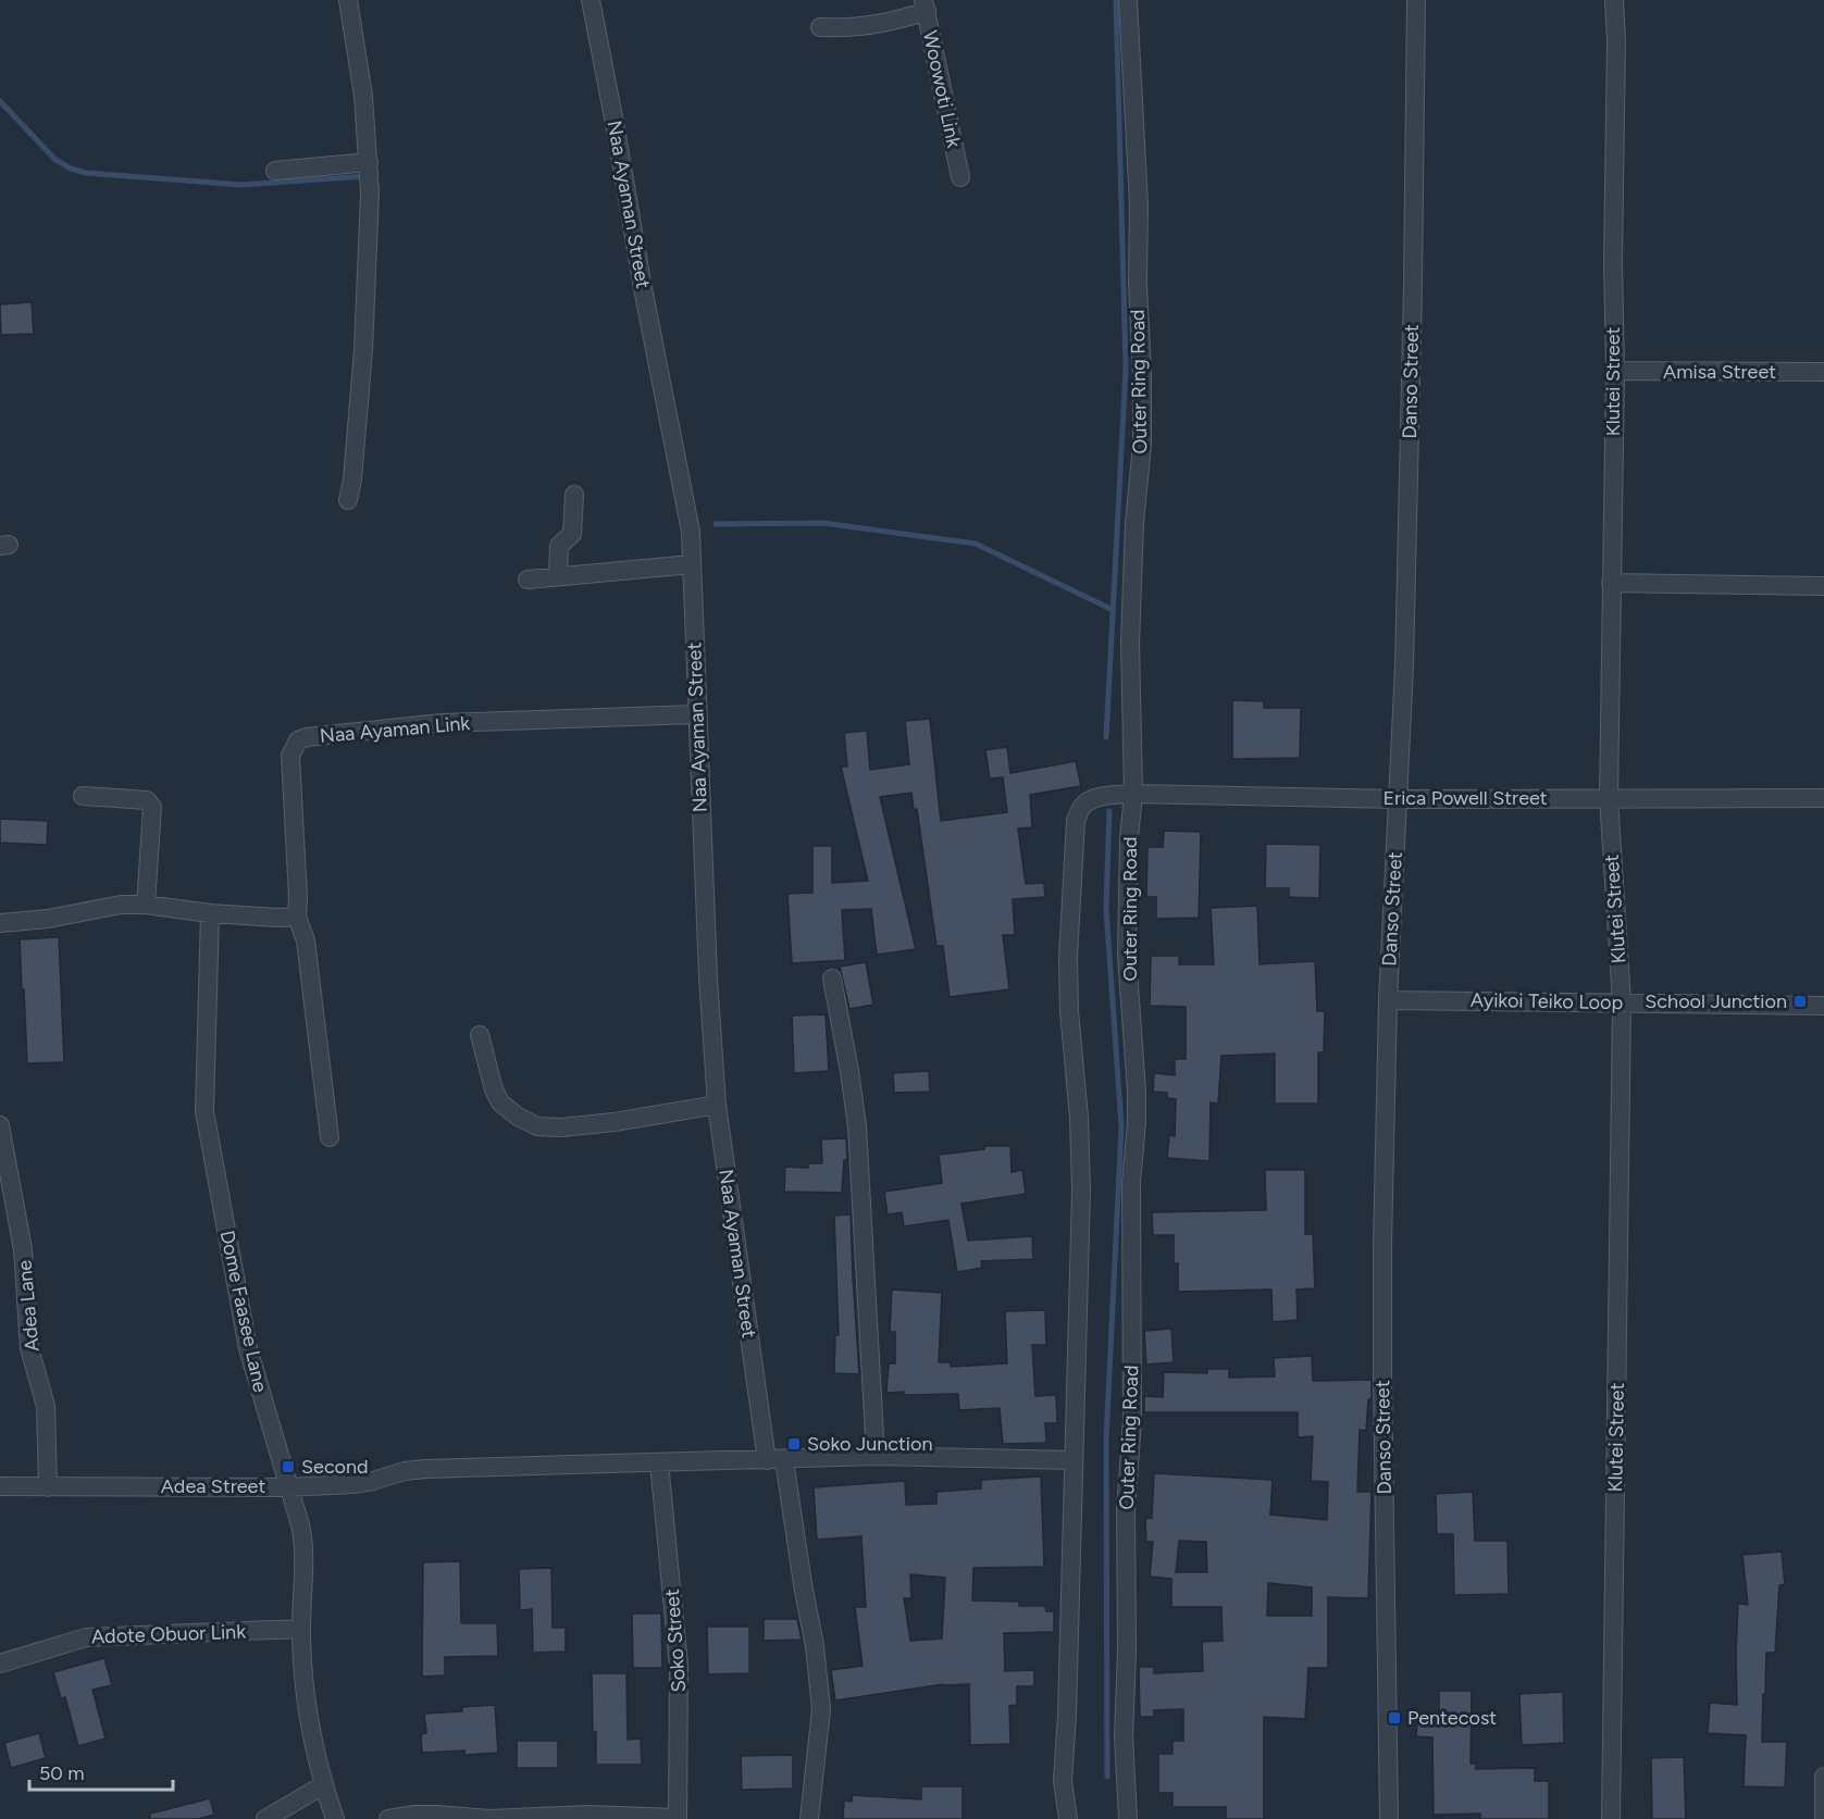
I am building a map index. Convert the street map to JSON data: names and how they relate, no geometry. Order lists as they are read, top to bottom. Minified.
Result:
{"streets":{"street":["Woowoti Link","Naa Ayaman Street","Amisa Street","Outer Ring Road","Danso Street","Klutei Street","Naa Ayaman Link","Erica Powell Street","Ayikoi Teiko Loop","Adea Lane","Dome Faasee Lane","Adea Street","Adote Obuor Link","Soko Street"]},"crossings":[["Naa Ayaman Street","Naa Ayaman Link"],["Naa Ayaman Street","Adea Street"],["Amisa Street","Klutei Street"],["Outer Ring Road","Erica Powell Street"],["Danso Street","Erica Powell Street"],["Danso Street","Ayikoi Teiko Loop"],["Klutei Street","Erica Powell Street"],["Klutei Street","Ayikoi Teiko Loop"],["Erica Powell Street","Adea Street"],["Adea Lane","Adea Street"],["Dome Faasee Lane","Adea Street"],["Dome Faasee Lane","Adote Obuor Link"],["Adea Street","Soko Street"]],"places":{"transit":["School Junction","Soko Junction","Second","Pentecost"]},"scale_bar":"50 m"}
